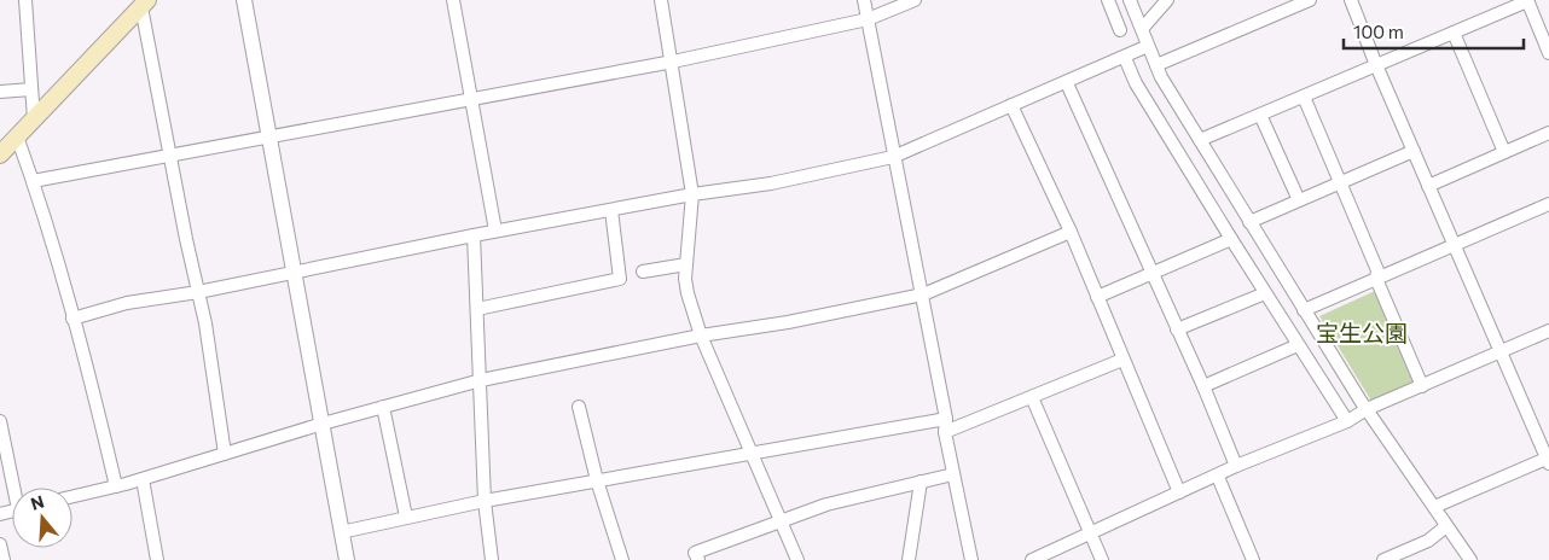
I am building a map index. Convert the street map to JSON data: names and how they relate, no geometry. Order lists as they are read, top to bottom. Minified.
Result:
{"parks":["宝生公園"],"scale_bar":"100 m","north":"top"}
